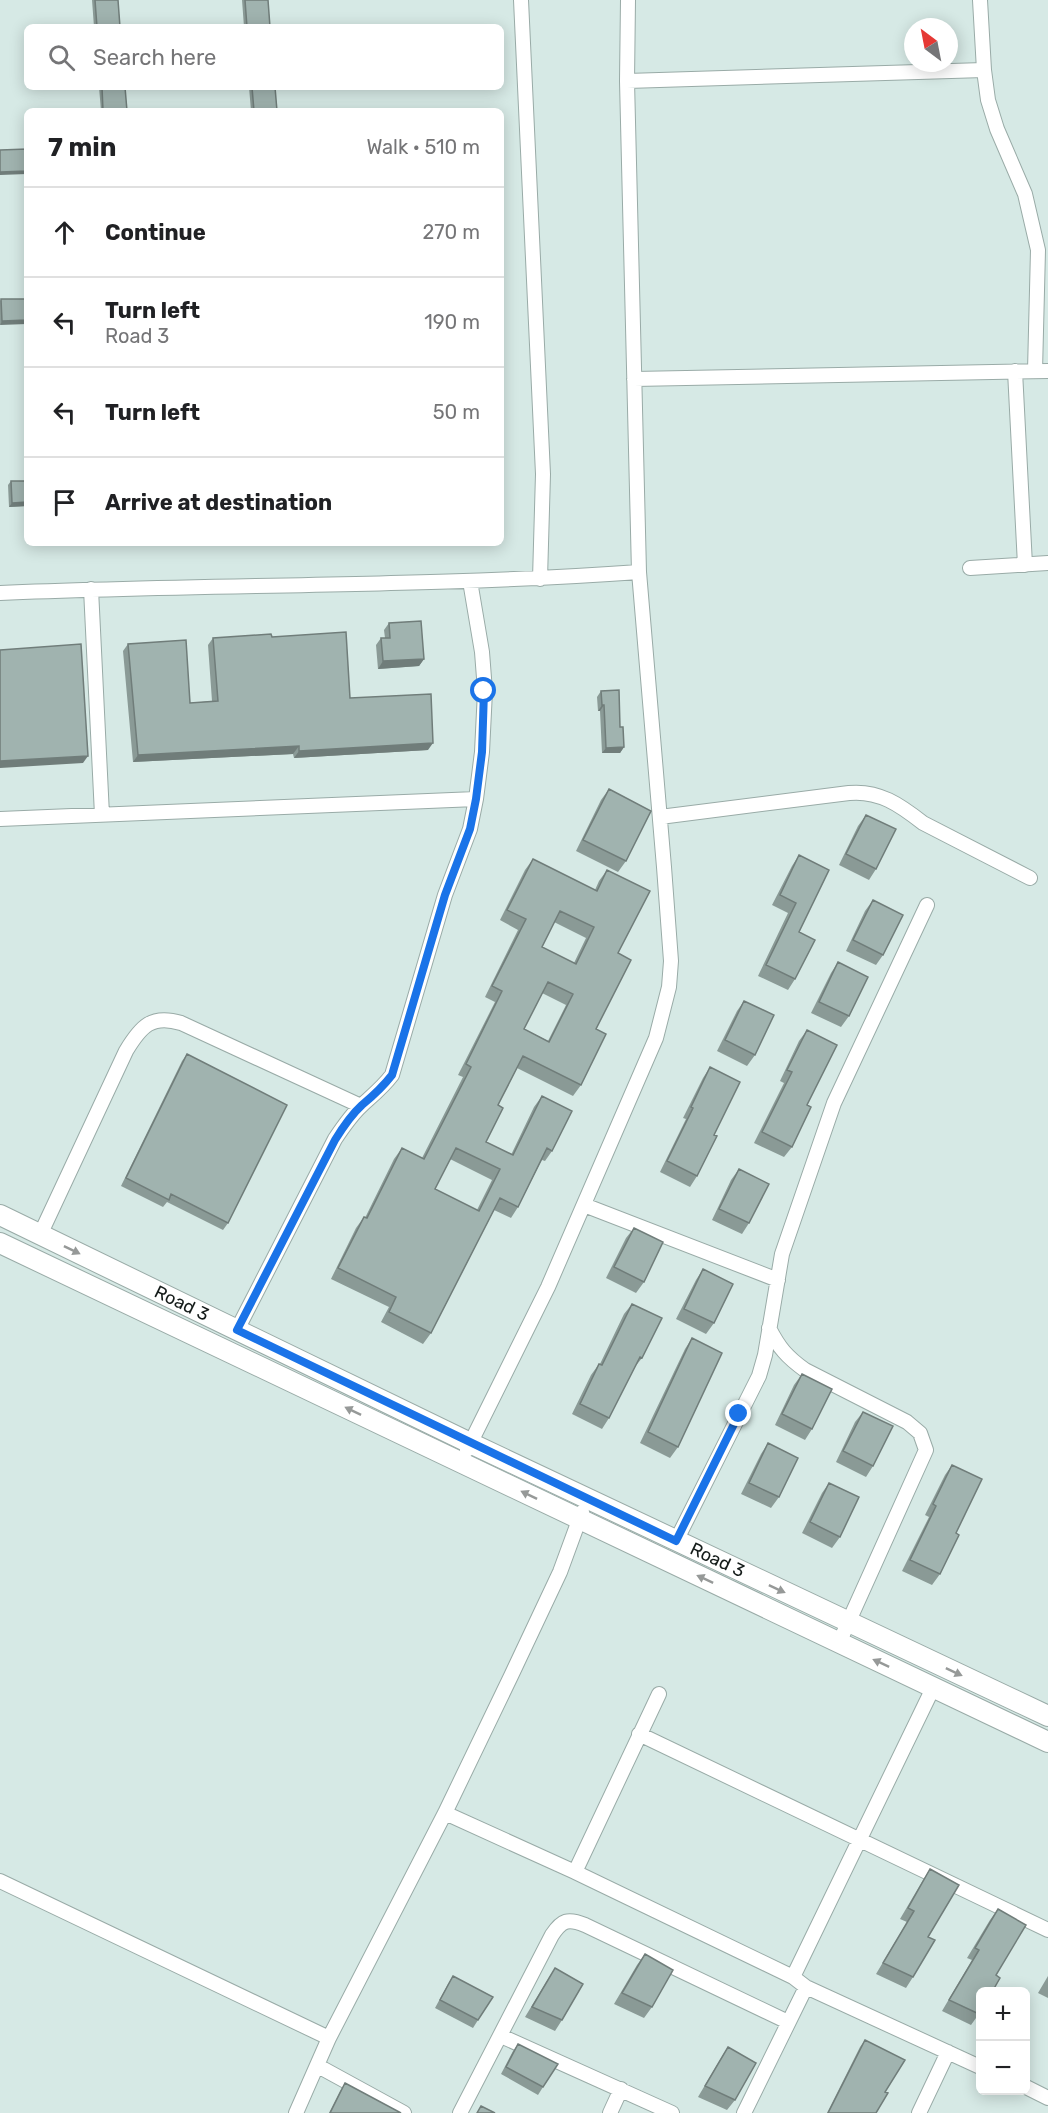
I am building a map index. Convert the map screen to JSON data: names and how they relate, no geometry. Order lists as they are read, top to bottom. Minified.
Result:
{"streets":{"street":["Road 3"]},"north":"top left","page":{"search":"Search here","heading":["7 min","Walk · 510 m"],"list":[["Continue","270 m"],["Turn left","Road 3","190 m"],["Turn left","50 m"],"Arrive at destination"],"map_buttons":["+","−"]}}
